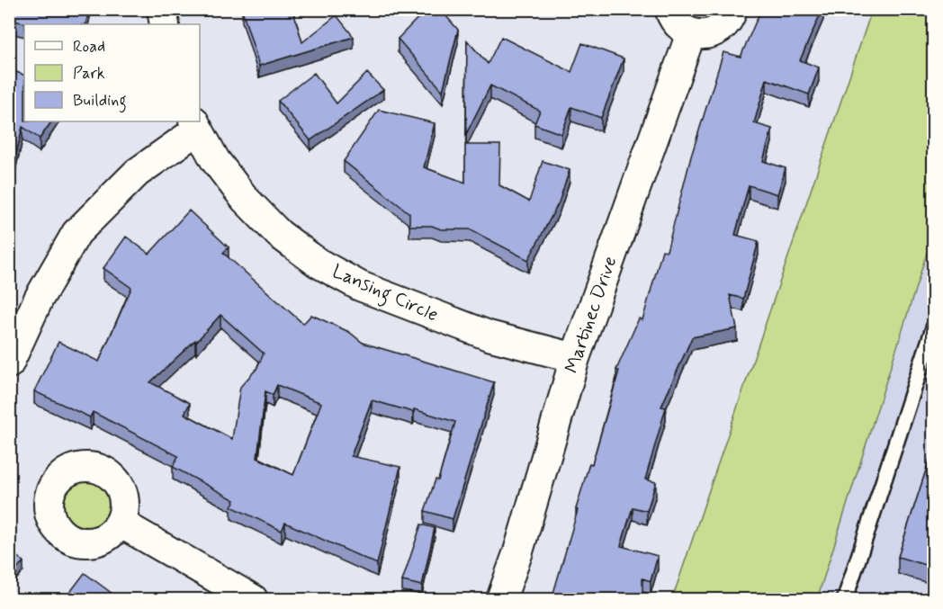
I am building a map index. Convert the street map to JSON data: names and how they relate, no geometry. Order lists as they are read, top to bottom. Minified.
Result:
{"streets":{"street":["Lansing Circle","Martinec Drive"]},"crossings":[["Lansing Circle","Martinec Drive"]],"legend":["Road","Park","Building"]}
